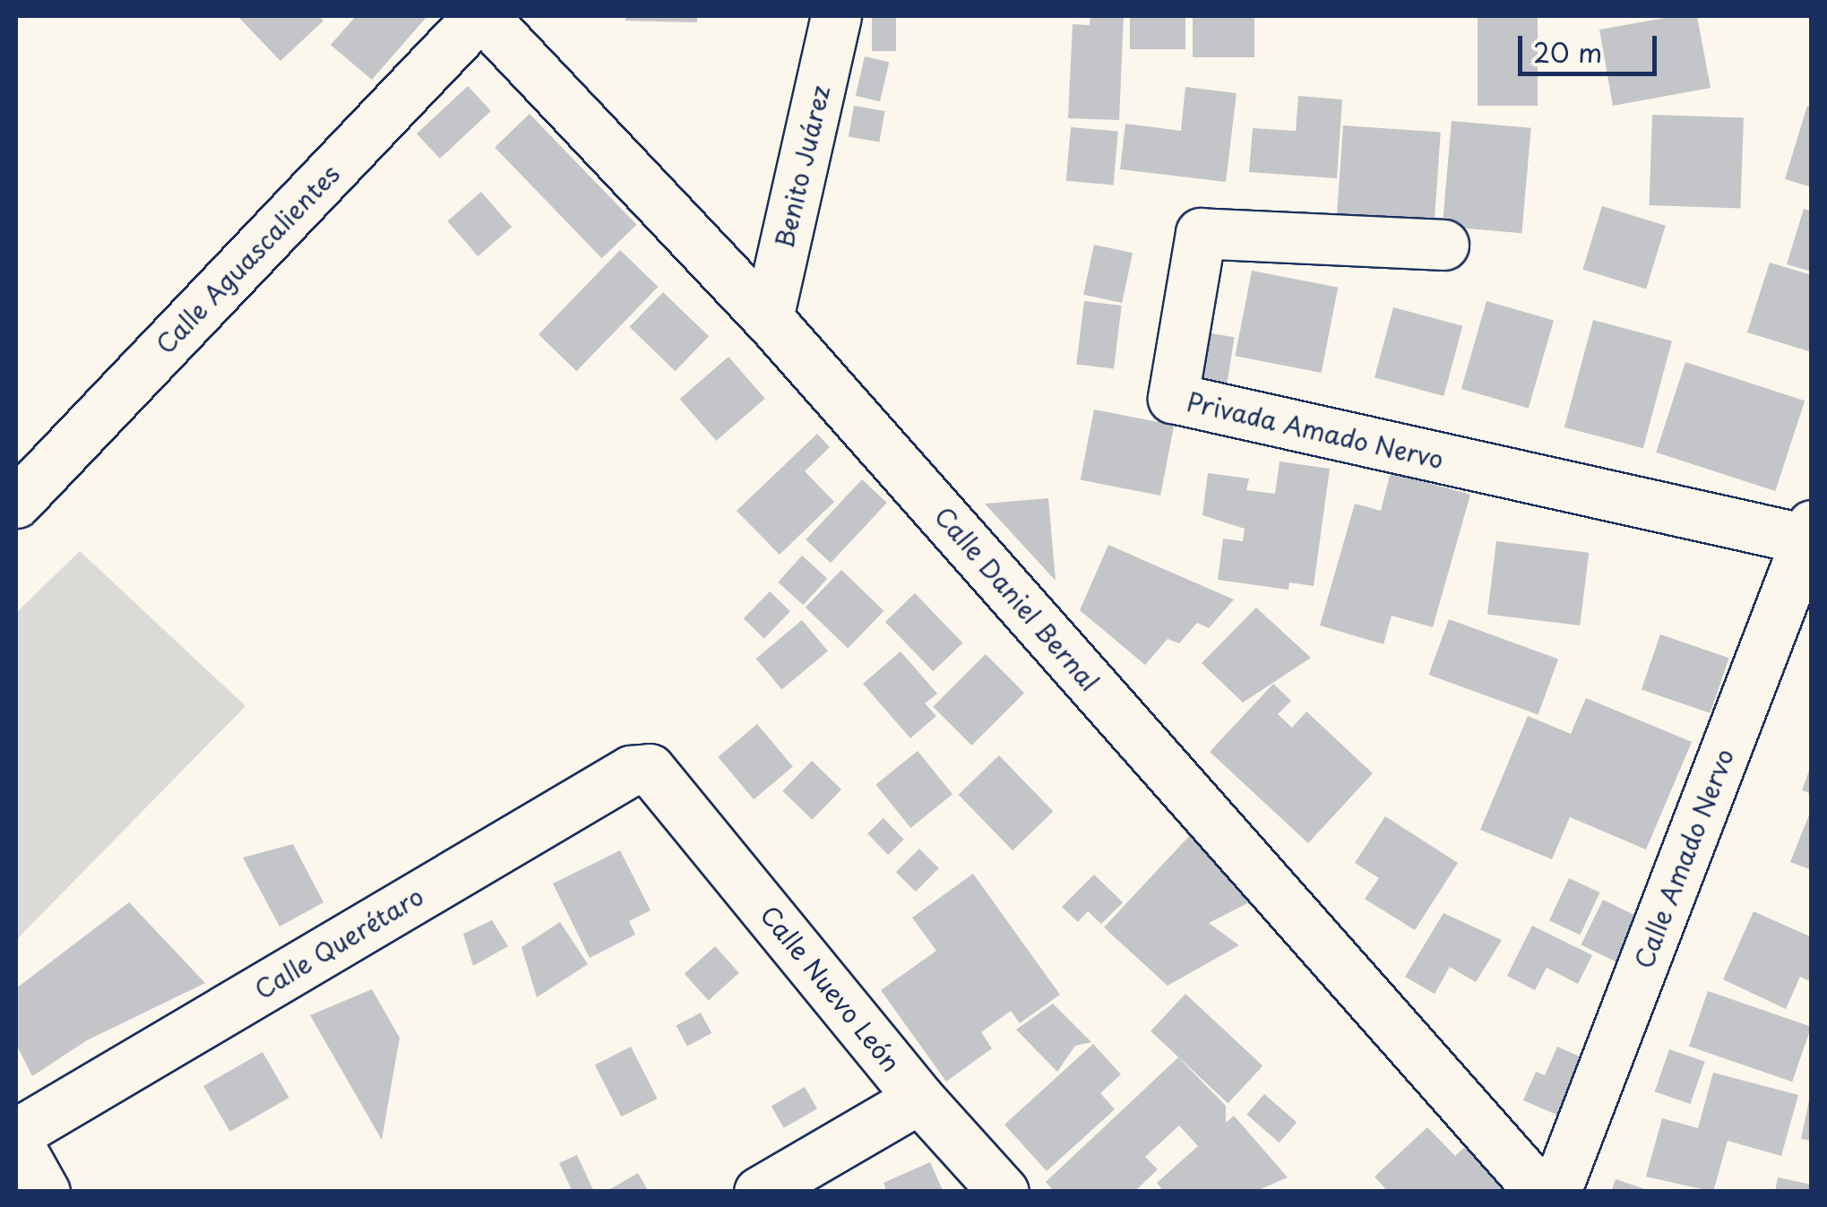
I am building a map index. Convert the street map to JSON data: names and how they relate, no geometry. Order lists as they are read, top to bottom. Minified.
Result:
{"streets":{"street":["Benito Juárez","Calle Aguascalientes","Privada Amado Nervo","Calle Daniel Bernal","Calle Amado Nervo","Calle Querétaro","Calle Nuevo León"]},"crossings":[["Benito Juárez","Calle Daniel Bernal"],["Calle Aguascalientes","Calle Daniel Bernal"],["Privada Amado Nervo","Calle Amado Nervo"],["Calle Querétaro","Calle Nuevo León"]],"scale_bar":"20 m"}
